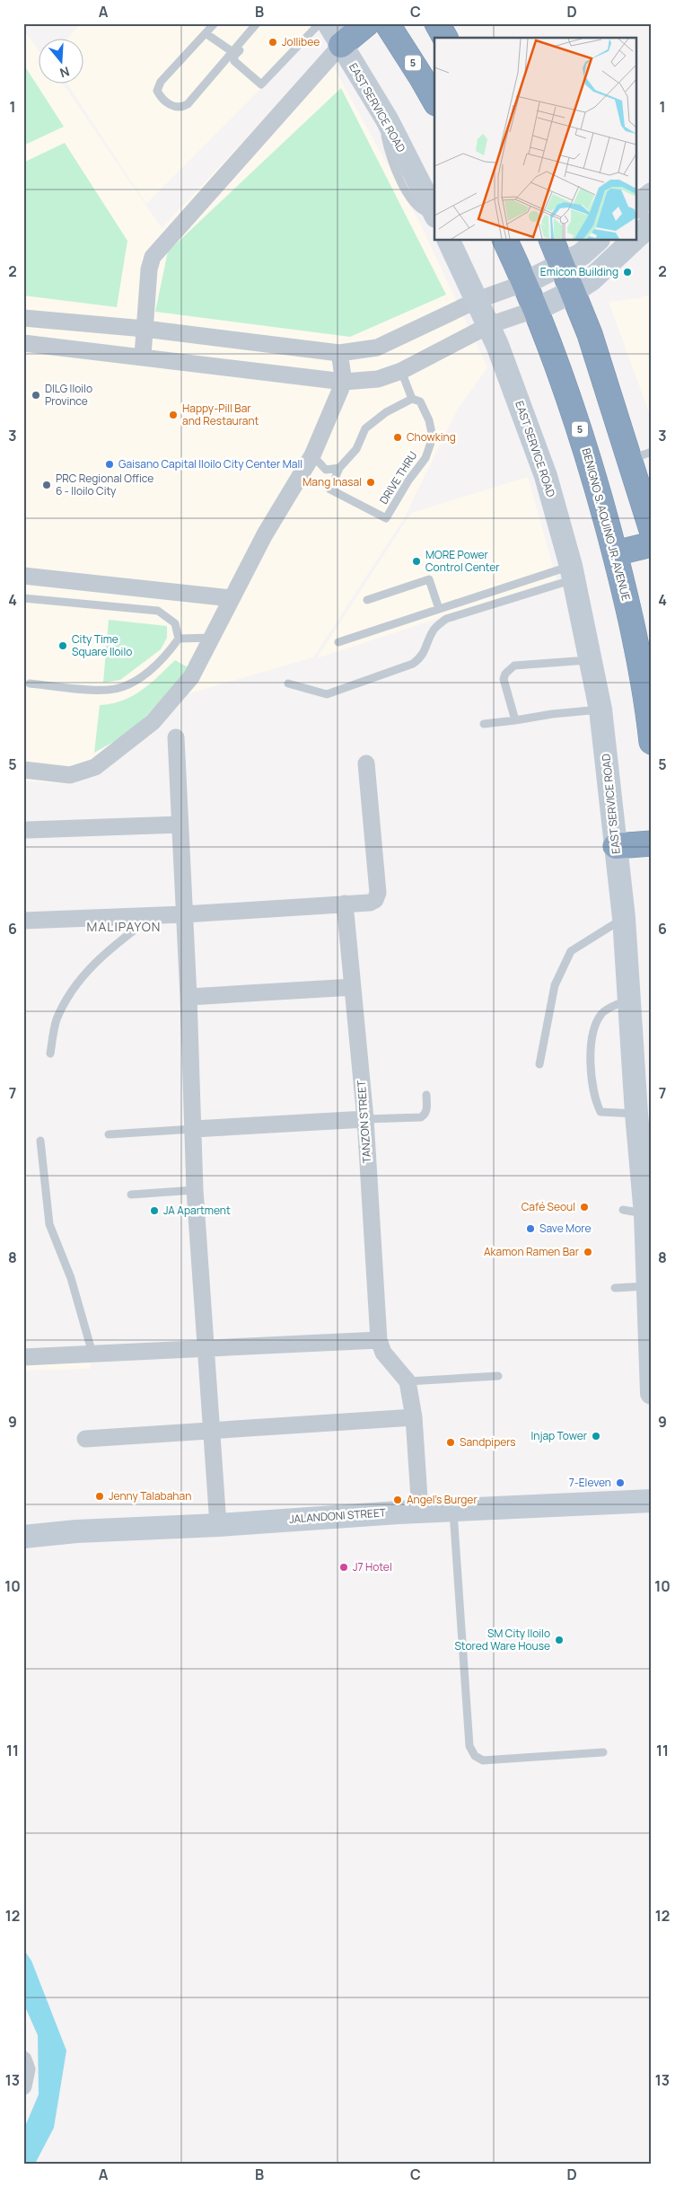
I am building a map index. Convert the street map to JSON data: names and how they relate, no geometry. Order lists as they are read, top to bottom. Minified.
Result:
{"streets":{"highway":["5","BENIGNO S. AQUINO JR. AVENUE"],"street":["EAST SERVICE ROAD","TANZON STREET","JALANDONI STREET"],"lane":["DRIVE THRU"]},"districts":["MALIPAYON"],"places":["Jollibee","Emicon Building","DILG Iloilo Province","Happy-Pill Bar and Restaurant","Chowking","Gaisano Capital Iloilo City Center Mall","Mang Inasal","PRC Regional Office 6 - Iloilo City","MORE Power Control Center","City Time Square Iloilo","Café Seoul","JA Apartment","Save More","Akamon Ramen Bar","Injap Tower","Sandpipers","7-Eleven","Jenny Talabahan","Angel's Burger","J7 Hotel","SM City Iloilo Stored Ware House"],"north":"bottom","grid":{"columns":["A","B","C","D"],"rows":["1","2","3","4","5","6","7","8","9","10","11","12","13"]}}
